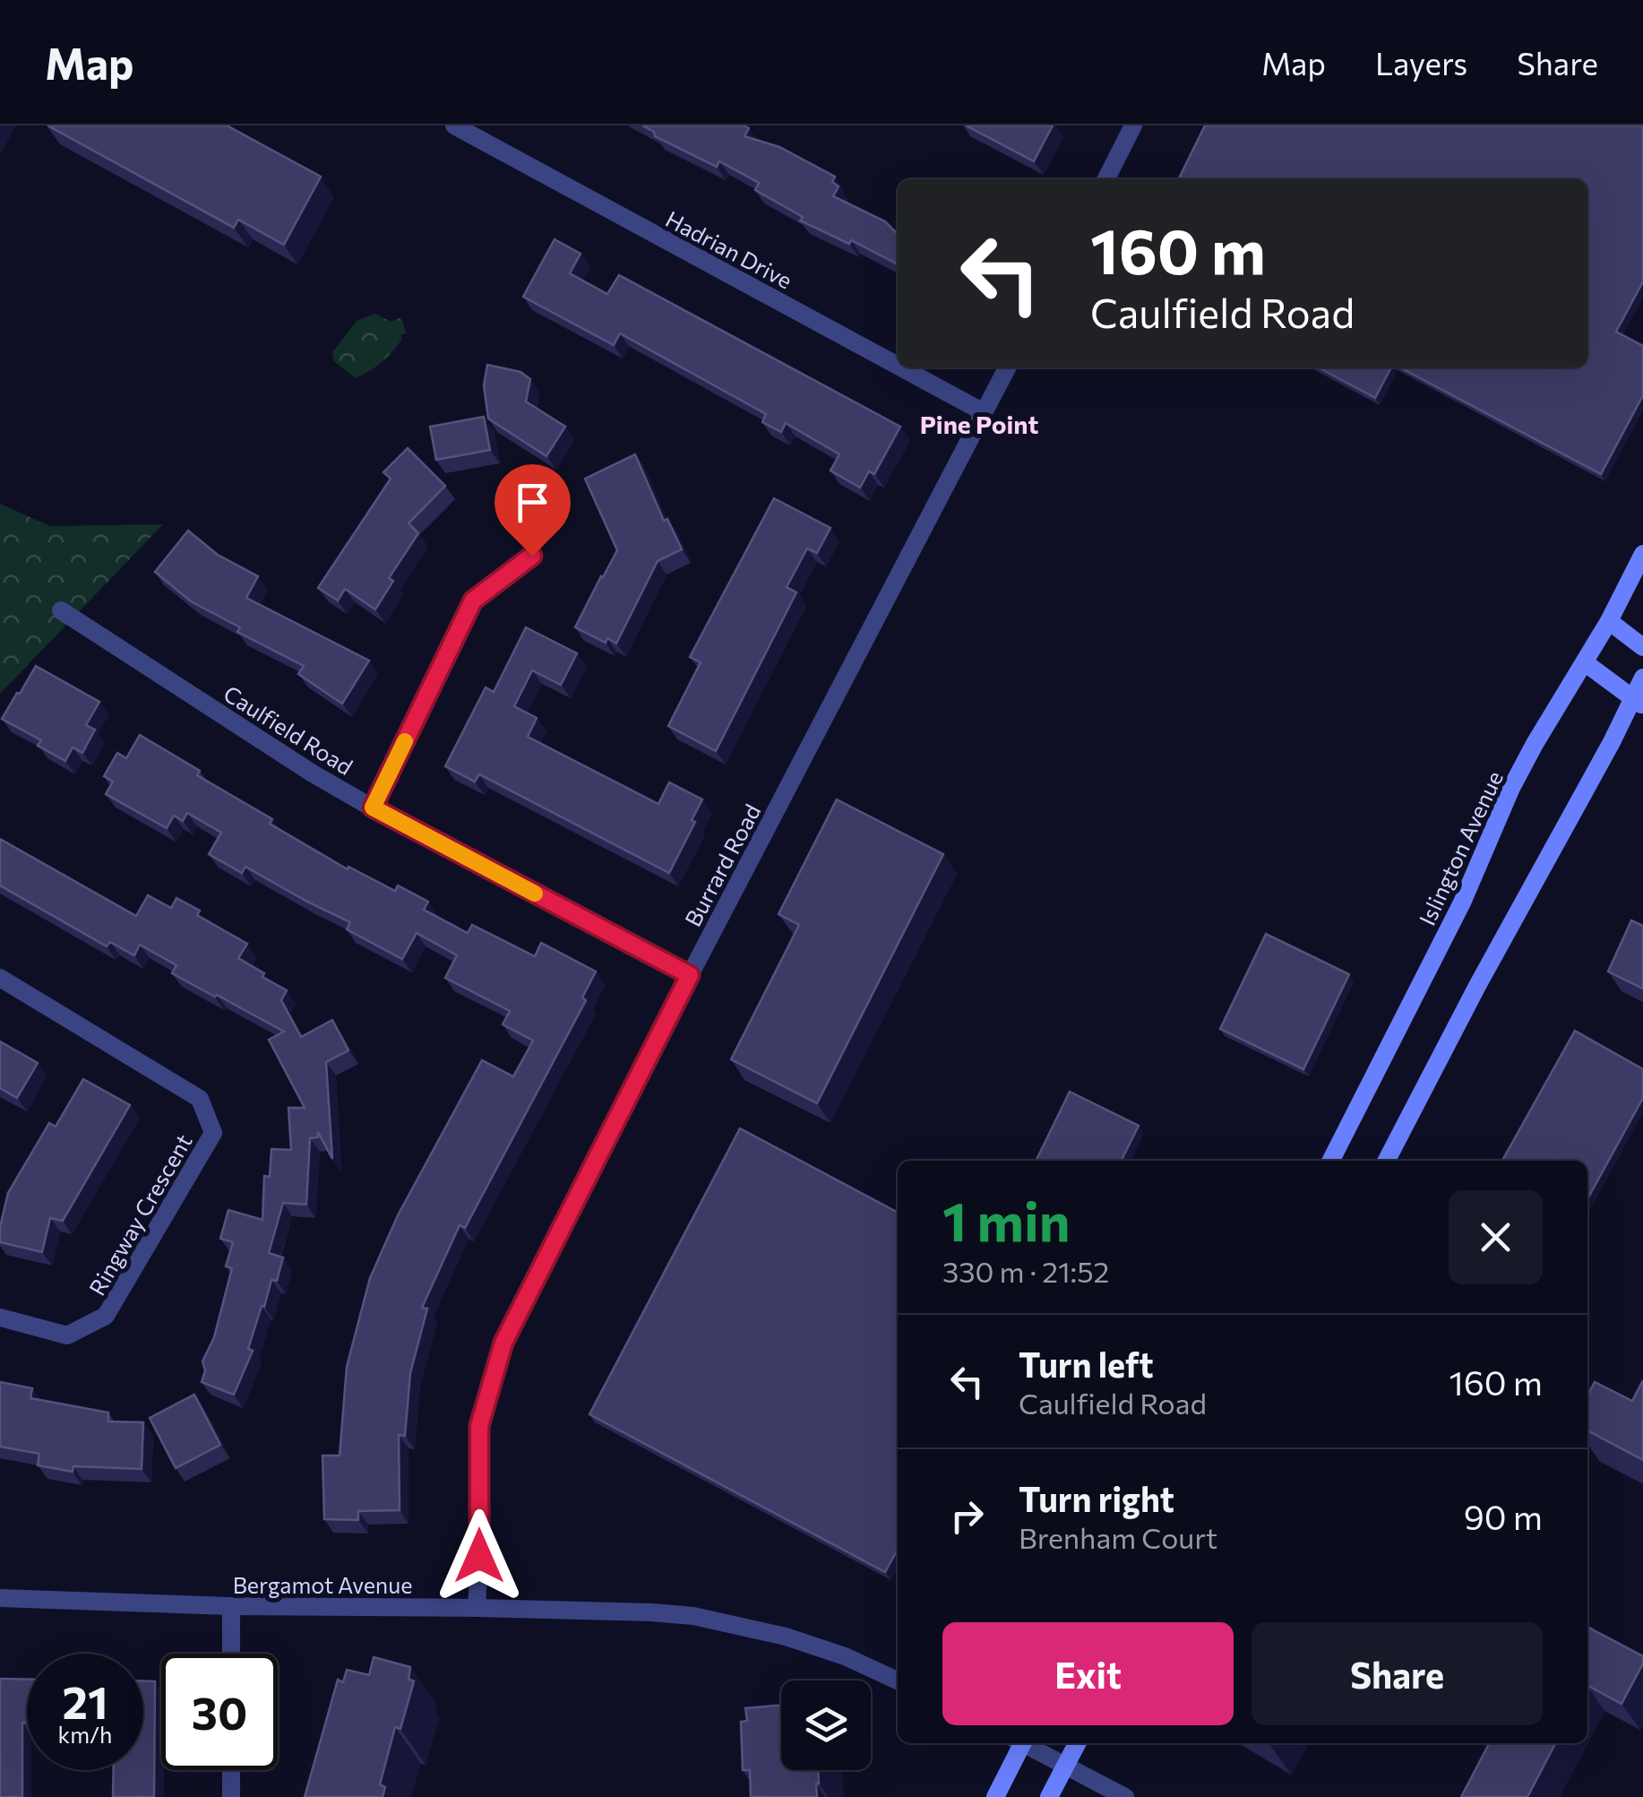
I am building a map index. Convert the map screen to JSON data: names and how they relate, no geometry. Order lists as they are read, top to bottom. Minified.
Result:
{"streets":{"main road":["Islington Avenue"],"street":["Hadrian Drive","Caulfield Road","Burrard Road","Ringway Crescent","Bergamot Avenue"]},"crossings":[["Hadrian Drive","Burrard Road"],["Caulfield Road","Burrard Road"],["Burrard Road","Bergamot Avenue"]],"districts":["Pine Point"],"page":{"header":"Map","nav":["Map","Layers","Share"],"turn":["160 m","Caulfield Road"],"heading":["1 min","330 m · 21:52"],"list":[{"name":"Turn left","note":"Caulfield Road","value":"160 m"},{"name":"Turn right","note":"Brenham Court","value":"90 m"}],"buttons":["Exit","Share"],"speed":"21 km/h","limit":"30"}}
